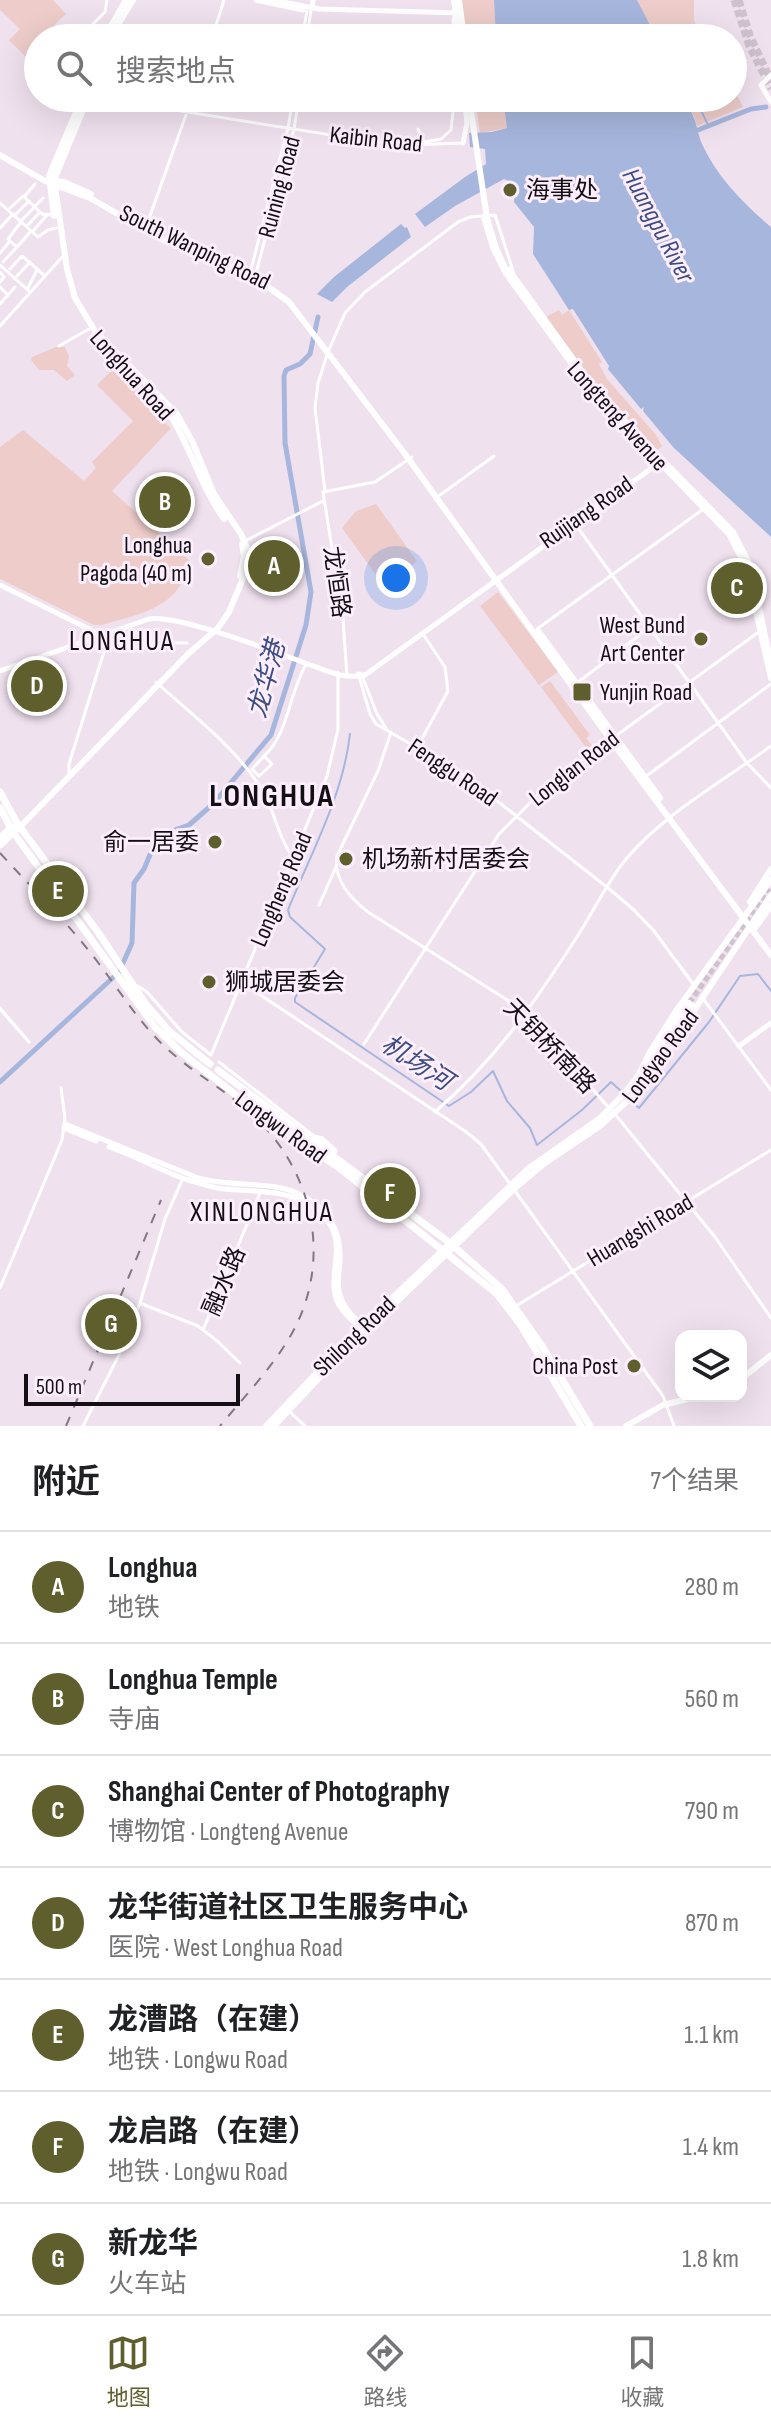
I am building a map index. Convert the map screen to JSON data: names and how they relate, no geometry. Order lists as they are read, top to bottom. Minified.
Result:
{"streets":{"main road":["South Wanping Road","Longhua Road","Longteng Avenue","Longyao Road","Longwu Road","Shilong Road"],"street":["Kaibin Road","Ruining Road","Ruijiang Road","龙恒路","Longlan Road","Fenggu Road","Longheng Road","天钥桥南路","Huangshi Road","融水路"]},"crossings":[["Kaibin Road","Ruining Road"],["Ruining Road","South Wanping Road"],["South Wanping Road","Longhua Road"],["Longteng Avenue","Ruijiang Road"],["Longteng Avenue","Longlan Road"],["Ruijiang Road","Fenggu Road"],["Longlan Road","Fenggu Road"],["Longlan Road","天钥桥南路"],["Fenggu Road","Longyao Road"],["Longheng Road","Longwu Road"],["天钥桥南路","Longyao Road"],["天钥桥南路","Huangshi Road"],["Longyao Road","Longwu Road"],["Longyao Road","Shilong Road"],["Longwu Road","Huangshi Road"],["Longwu Road","Shilong Road"]],"districts":["LONGHUA","LONGHUA","XINLONGHUA"],"water":["Huangpu River","龙华港","机场河"],"places":{"other":["海事处","Longhua Pagoda (40 m)","West Bund Art Center","俞一居委","机场新村居委会","狮城居委会","China Post"],"transit":["Yunjin Road"]},"scale_bar":"500 m","page":{"search":"搜索地点","pins":["B","A","C","D","E","F","G"],"scale":"500 m","heading":["附近","7个结果"],"list":[{"mark":"A","name":"Longhua","note":"地铁","value":"280 m"},{"mark":"B","name":"Longhua Temple","note":"寺庙","value":"560 m"},{"mark":"C","name":"Shanghai Center of Photography","note":"博物馆 · Longteng Avenue","value":"790 m"},{"mark":"D","name":"龙华街道社区卫生服务中心","note":"医院 · West Longhua Road","value":"870 m"},{"mark":"E","name":"龙漕路（在建）","note":"地铁 · Longwu Road","value":"1.1 km"},{"mark":"F","name":"龙启路（在建）","note":"地铁 · Longwu Road","value":"1.4 km"},{"mark":"G","name":"新龙华","note":"火车站","value":"1.8 km"}],"nav":["地图","路线","收藏"]}}
